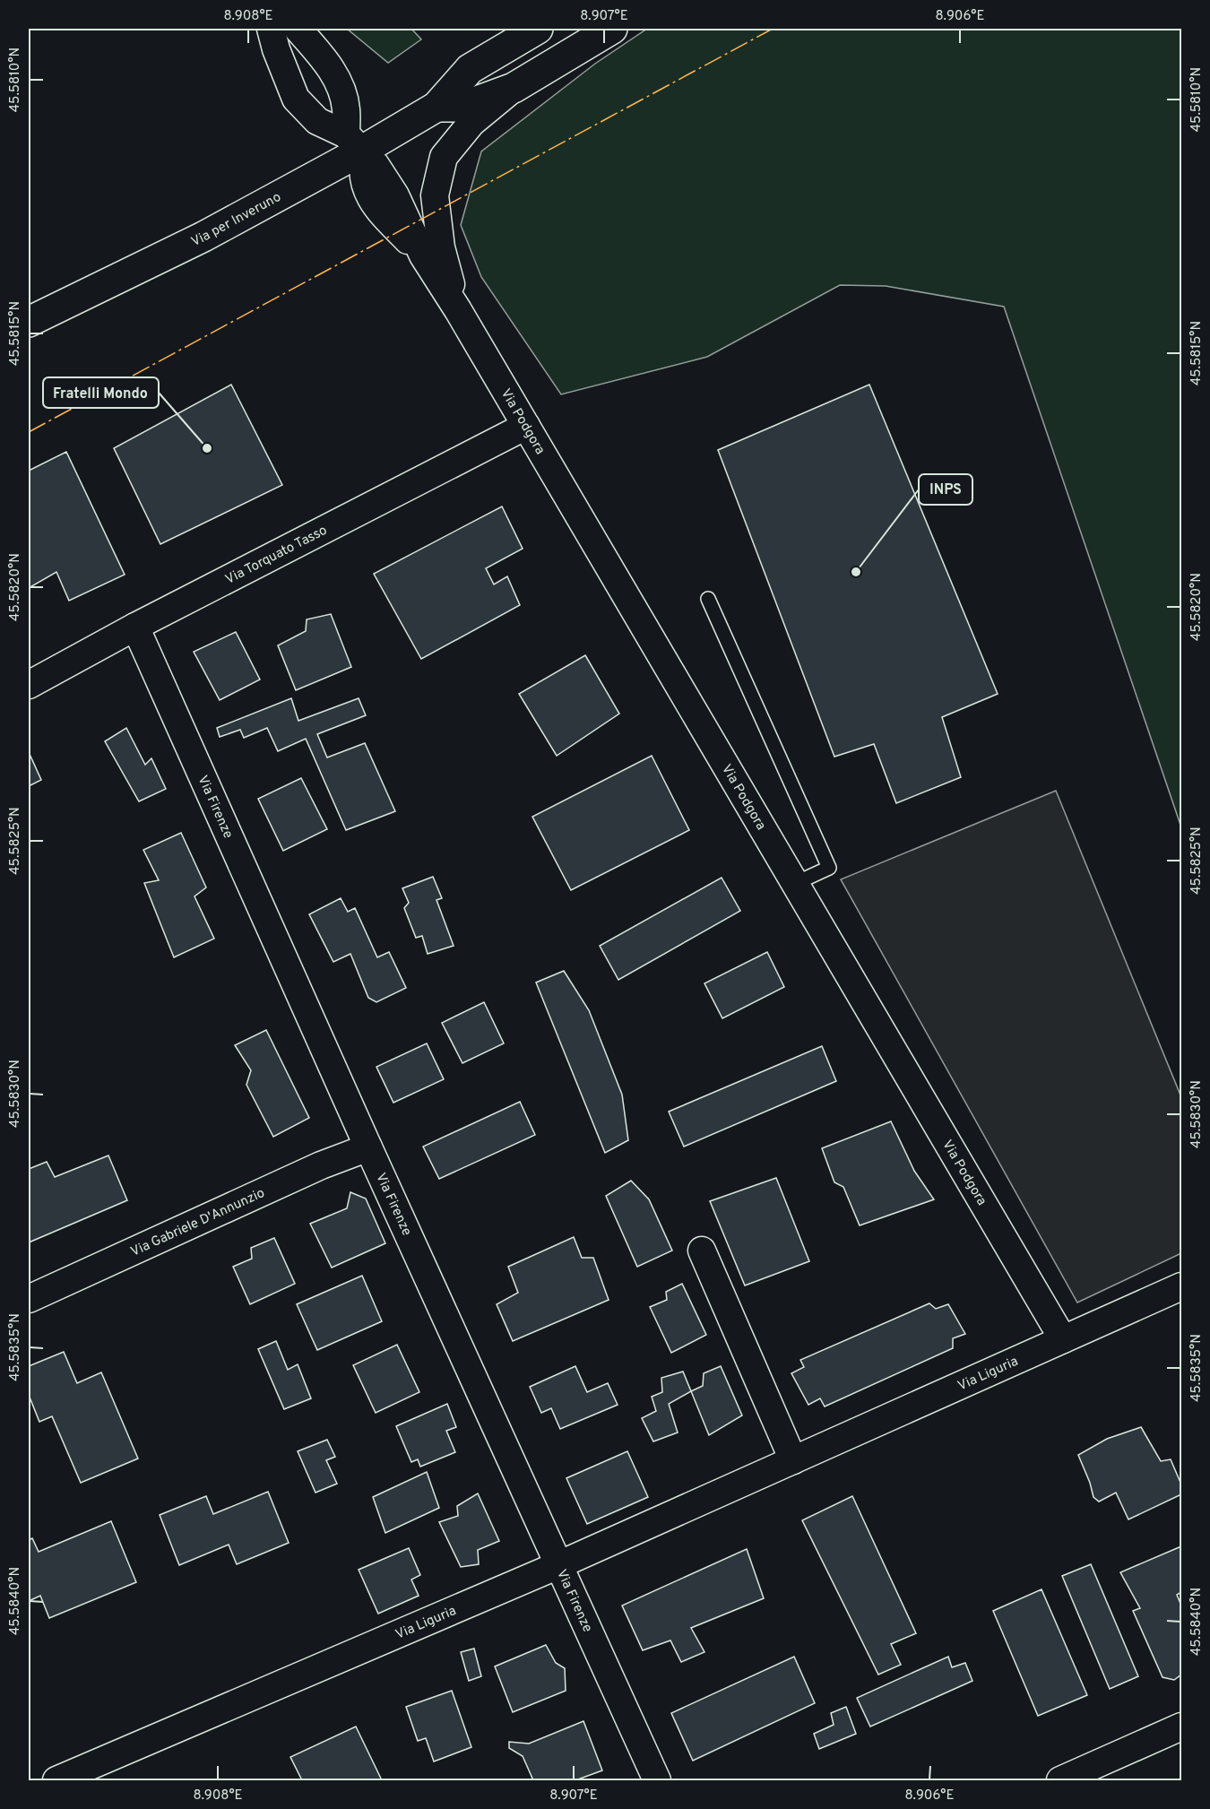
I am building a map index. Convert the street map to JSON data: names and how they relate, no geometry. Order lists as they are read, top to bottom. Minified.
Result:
{"streets":{"main road":["Via per Inveruno"],"street":["Via Podgora","Via Torquato Tasso","Via Firenze","Via Gabriele D'Annunzio","Via Liguria"]},"crossings":[["Via per Inveruno","Via Podgora"],["Via Podgora","Via Torquato Tasso"],["Via Podgora","Via Liguria"],["Via Torquato Tasso","Via Firenze"],["Via Firenze","Via Gabriele D'Annunzio"],["Via Firenze","Via Liguria"]],"places":["Fratelli Mondo","INPS"],"coordinates":["8.908°E","8.907°E","8.906°E","45.5810°N","45.5815°N","45.5820°N","45.5825°N","45.5830°N","45.5835°N","45.5840°N"]}
